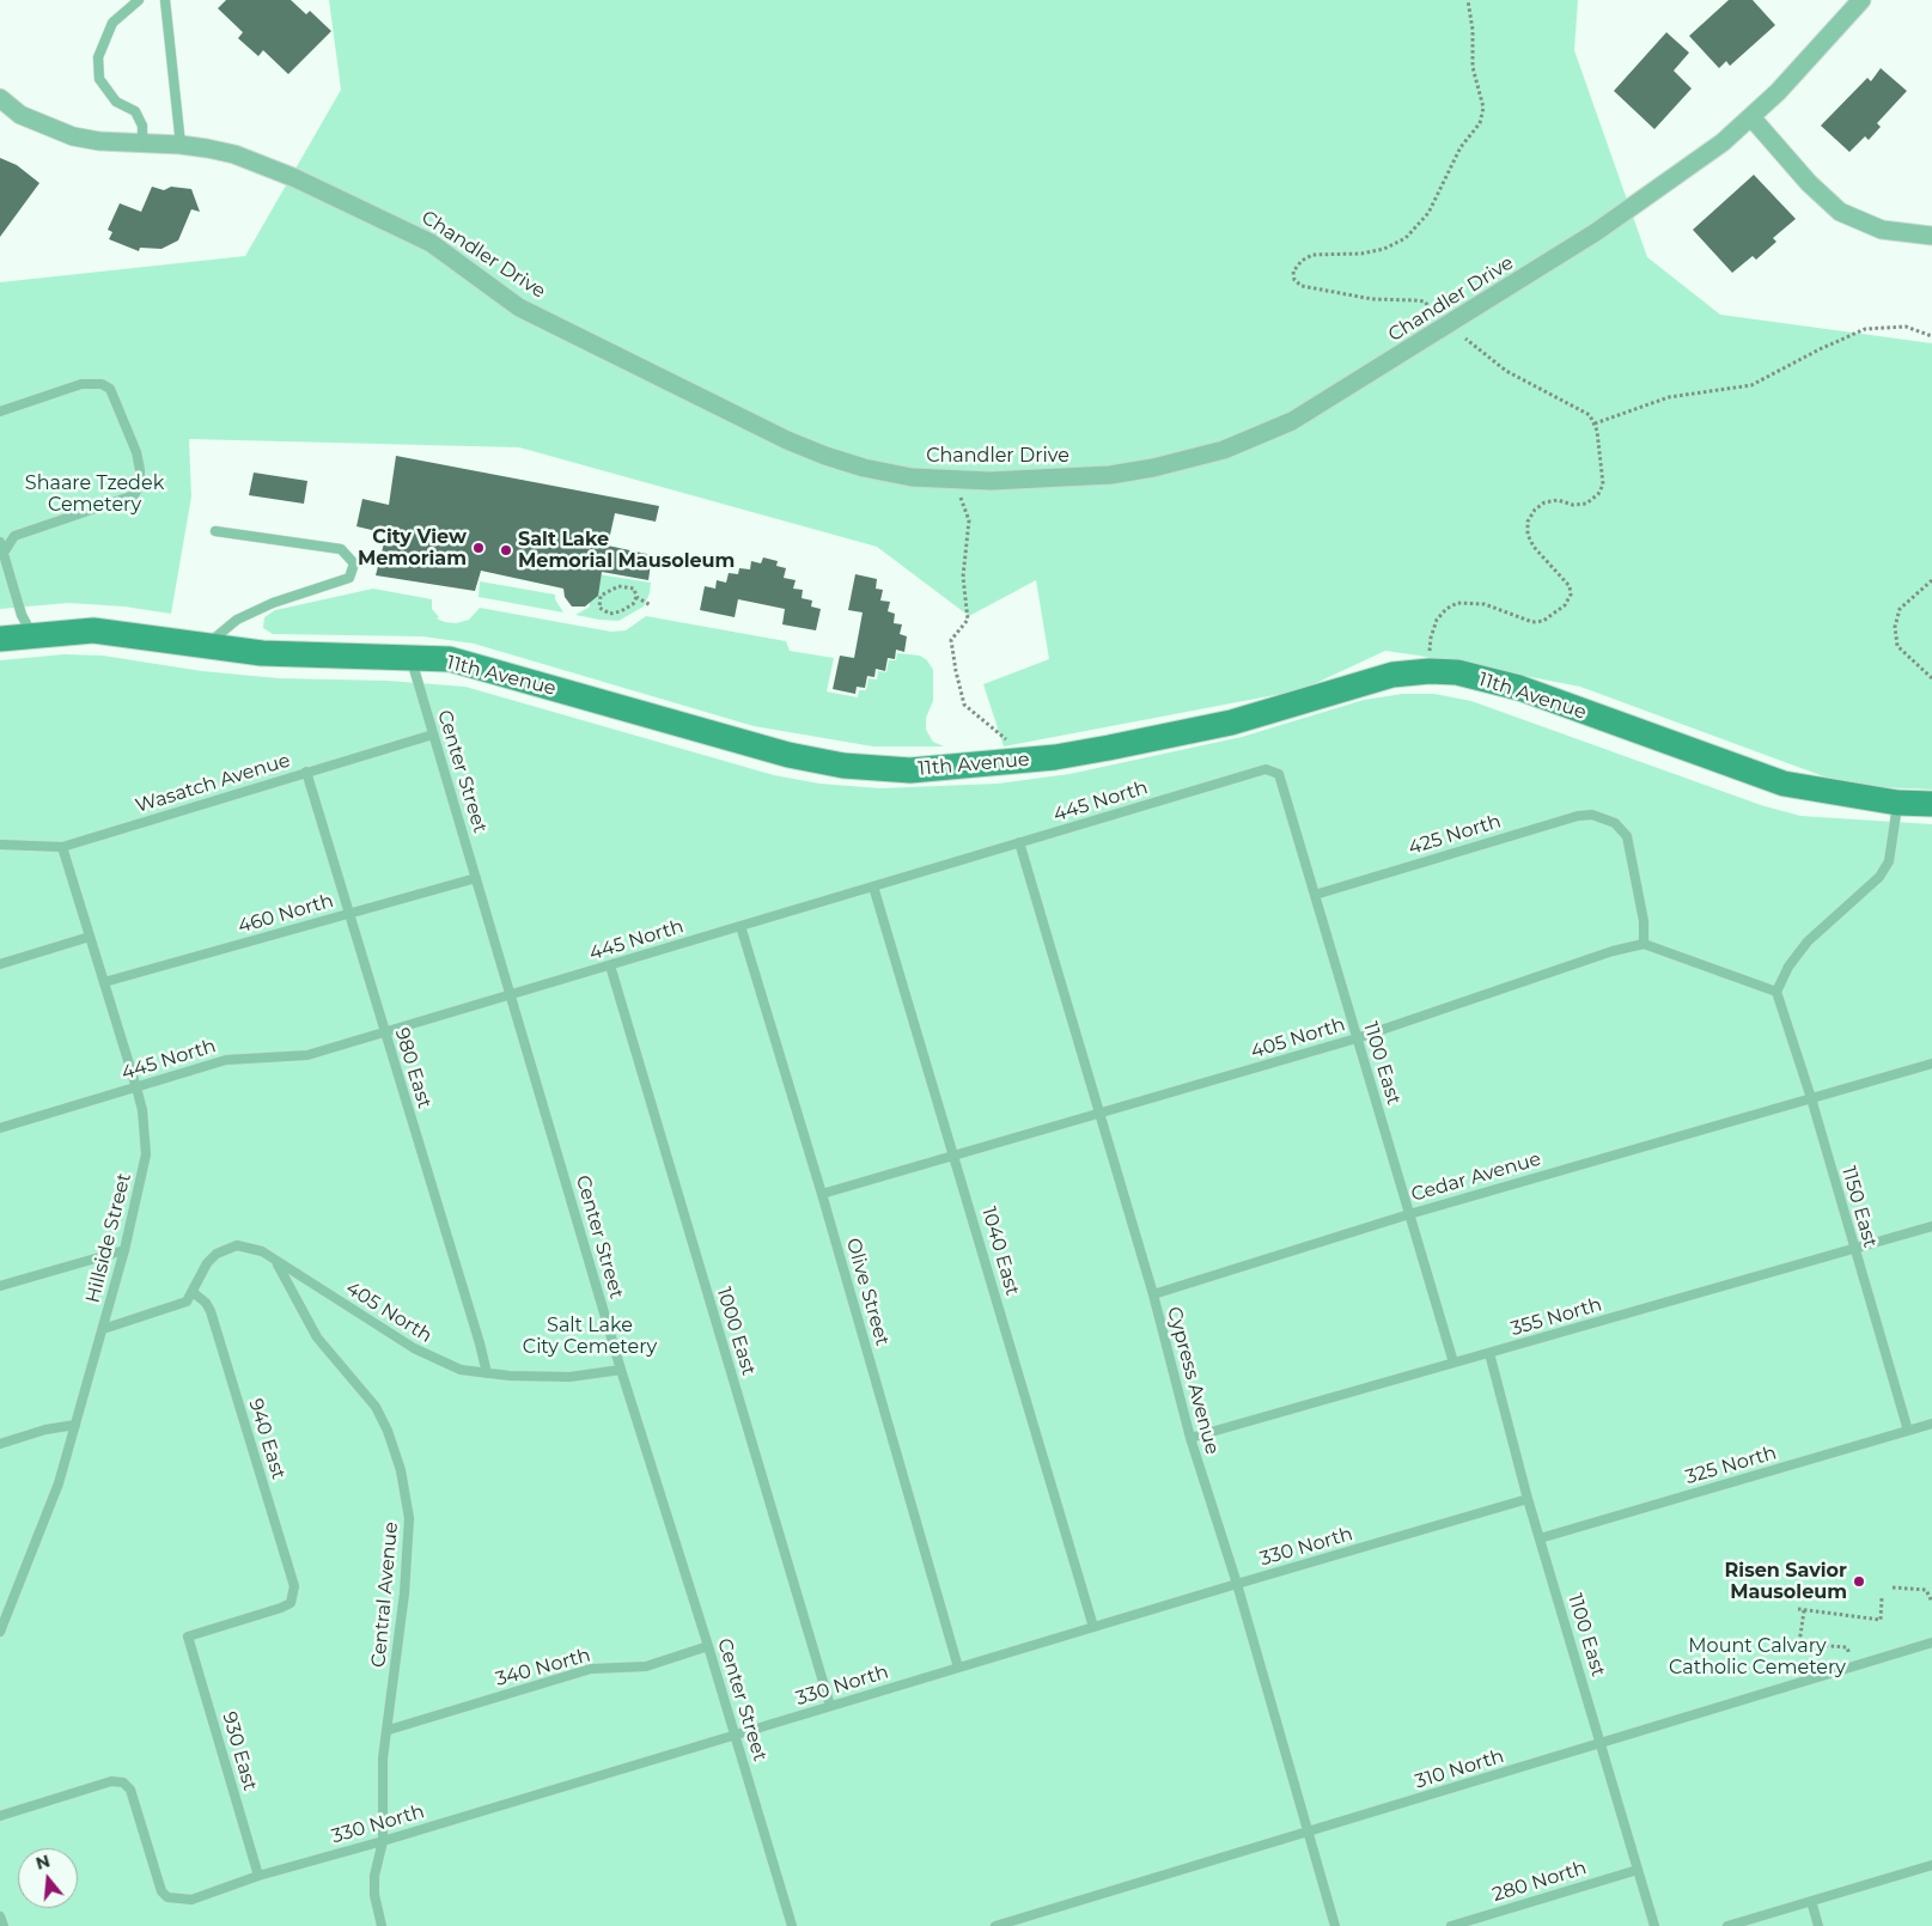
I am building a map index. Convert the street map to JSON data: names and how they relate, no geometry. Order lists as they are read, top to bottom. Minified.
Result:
{"streets":{"street":["Chandler Drive","11th Avenue"],"lane":["Center Street","Wasatch Avenue","445 North","425 North","460 North","405 North","1100 East","980 East","Cedar Avenue","1150 East","Hillside Street","1040 East","Olive Street","355 North","1000 East","Cypress Avenue","940 East","325 North","330 North","Central Avenue","340 North","930 East","310 North","280 North"]},"crossings":[["11th Avenue","Center Street"],["Center Street","Wasatch Avenue"],["Center Street","445 North"],["Center Street","460 North"],["Center Street","405 North"],["Center Street","330 North"],["Center Street","340 North"],["Wasatch Avenue","980 East"],["Wasatch Avenue","Hillside Street"],["445 North","1100 East"],["445 North","980 East"],["445 North","Hillside Street"],["445 North","1040 East"],["445 North","Olive Street"],["445 North","1000 East"],["445 North","Cypress Avenue"],["425 North","405 North"],["425 North","1100 East"],["460 North","980 East"],["460 North","Hillside Street"],["405 North","1100 East"],["405 North","980 East"],["405 North","1040 East"],["405 North","Olive Street"],["405 North","Cypress Avenue"],["405 North","940 East"],["405 North","Central Avenue"],["1100 East","Cedar Avenue"],["1100 East","355 North"],["1100 East","325 North"],["1100 East","330 North"],["1100 East","310 North"],["1100 East","280 North"],["Cedar Avenue","1150 East"],["Cedar Avenue","Cypress Avenue"],["1150 East","355 North"],["1150 East","325 North"],["1040 East","330 North"],["Olive Street","330 North"],["355 North","Cypress Avenue"],["1000 East","330 North"],["Cypress Avenue","330 North"],["Cypress Avenue","310 North"],["940 East","930 East"],["330 North","Central Avenue"],["330 North","930 East"],["Central Avenue","340 North"]],"parks":["Shaare Tzedek Cemetery","Salt Lake City Cemetery","Mount Calvary Catholic Cemetery"],"places":["City View Memoriam","Salt Lake Memorial Mausoleum","Risen Savior Mausoleum"],"north":"top"}
